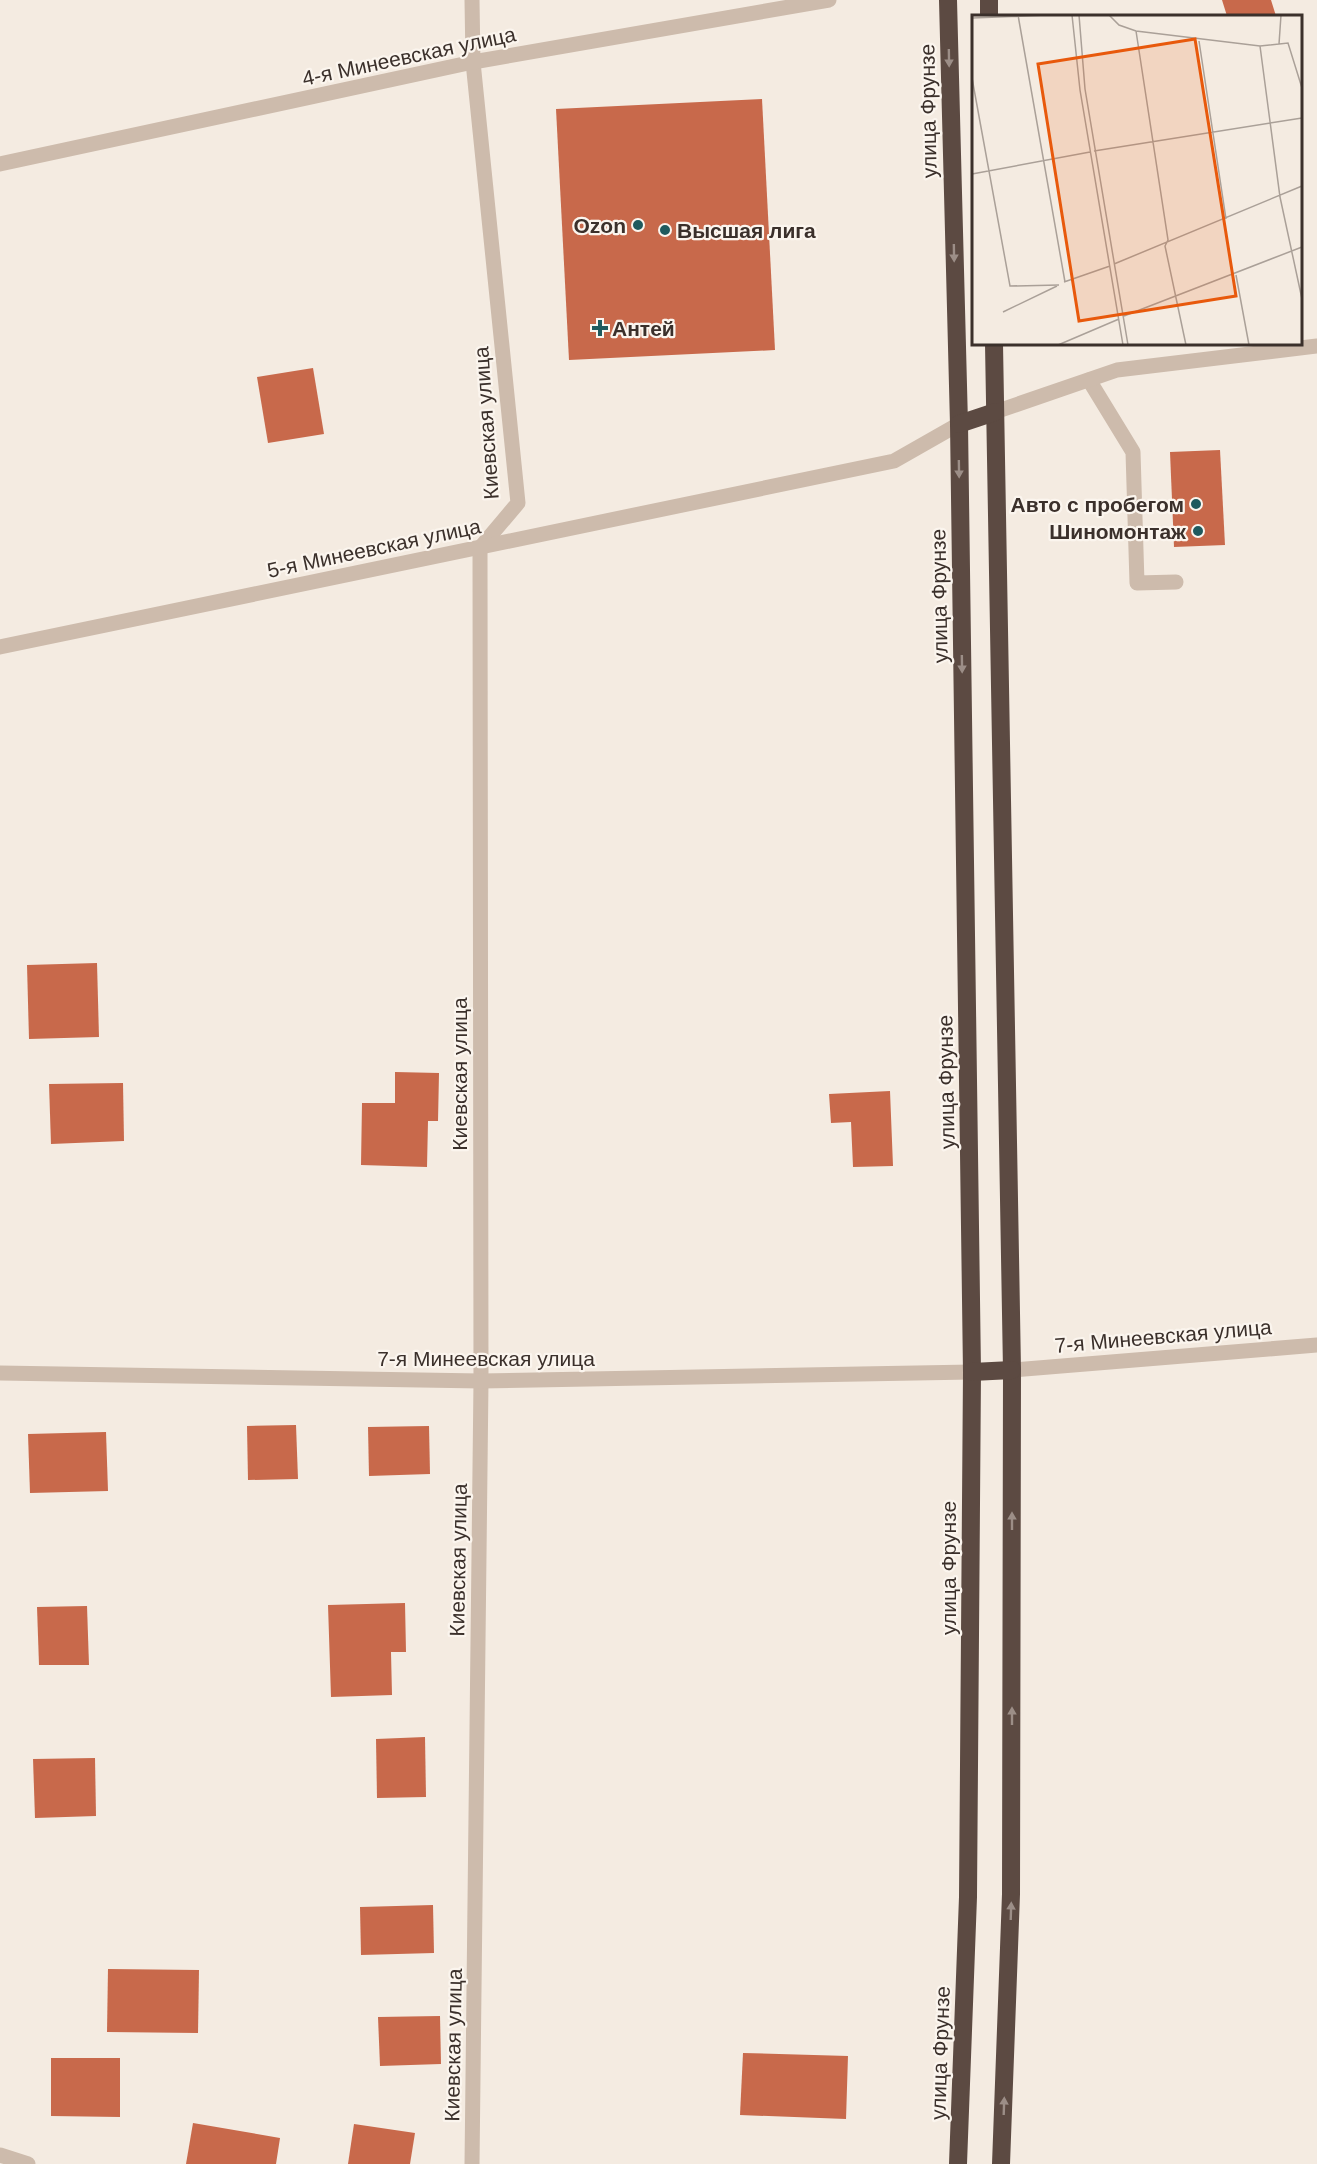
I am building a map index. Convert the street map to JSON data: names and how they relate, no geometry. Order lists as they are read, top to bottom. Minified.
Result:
{"streets":{"highway":["улица Фрунзе"],"street":["4-я Минеевская улица","Киевская улица","5-я Минеевская улица","7-я Минеевская улица"]},"crossings":[["4-я Минеевская улица","Киевская улица"],["улица Фрунзе","5-я Минеевская улица"],["улица Фрунзе","7-я Минеевская улица"],["Киевская улица","5-я Минеевская улица"],["Киевская улица","7-я Минеевская улица"]],"places":{"other":["Ozon","Высшая лига","Авто с пробегом","Шиномонтаж"],"health":["Антей"]}}
